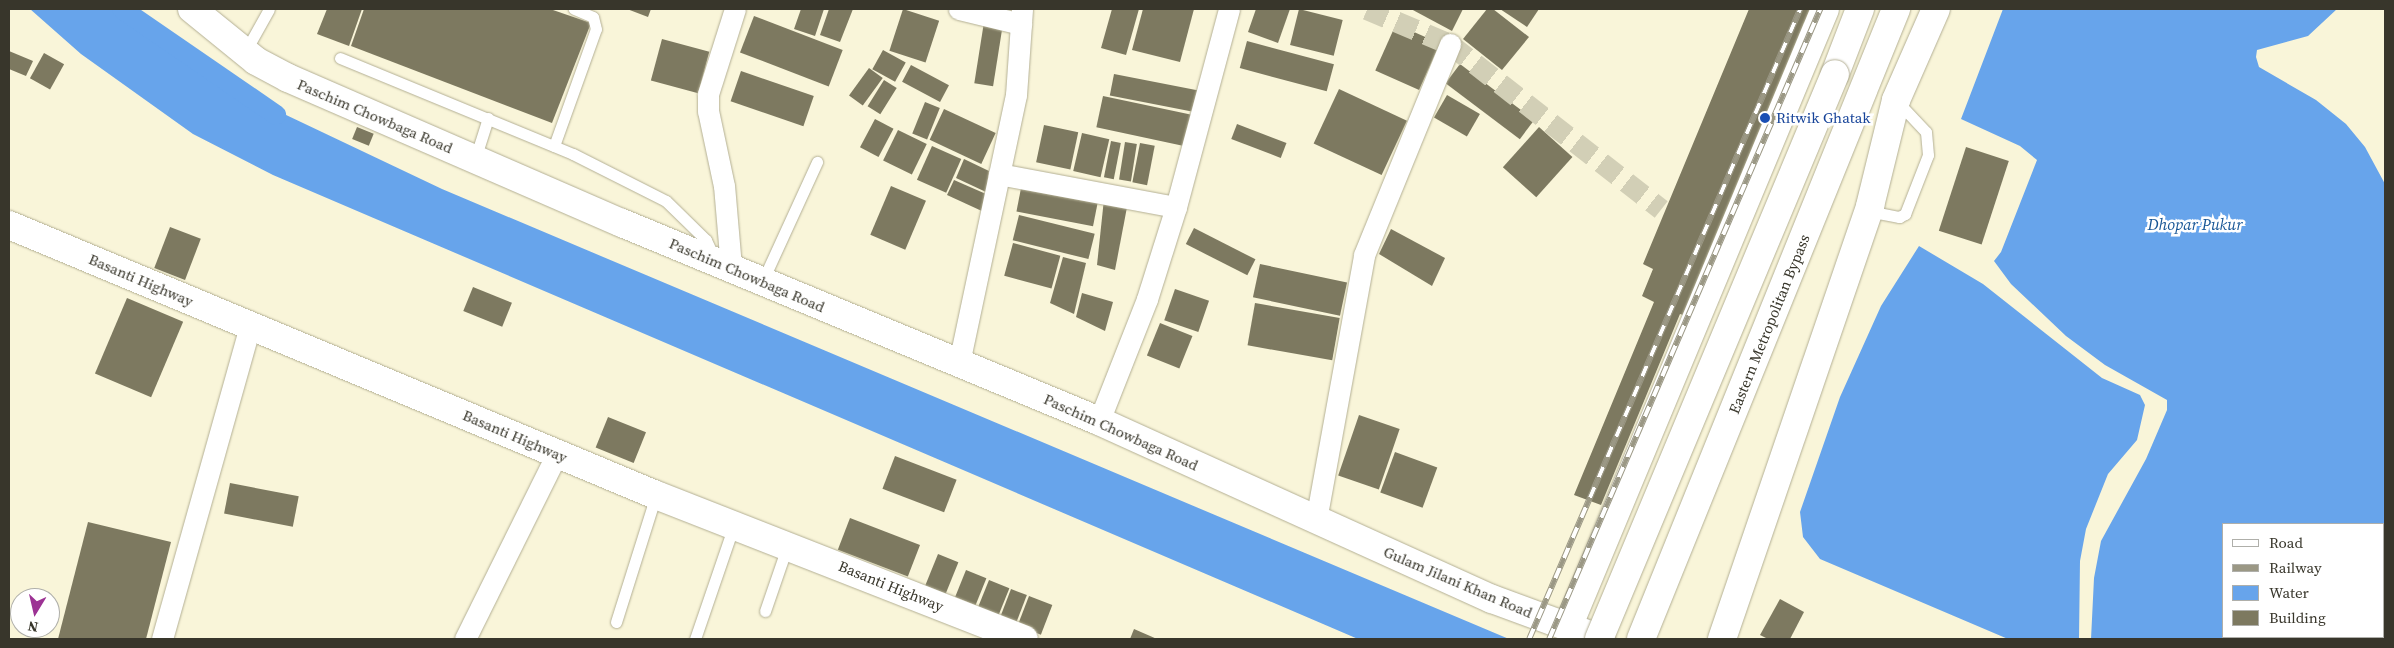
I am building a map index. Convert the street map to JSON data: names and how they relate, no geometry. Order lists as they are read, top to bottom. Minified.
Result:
{"streets":{"street":["Paschim Chowbaga Road","Basanti Highway","Eastern Metropolitan Bypass","Gulam Jilani Khan Road"]},"crossings":[["Paschim Chowbaga Road","Gulam Jilani Khan Road"]],"water":["Dhopar Pukur"],"places":["Ritwik Ghatak"],"legend":["Road","Railway","Water","Building"],"north":"bottom"}
